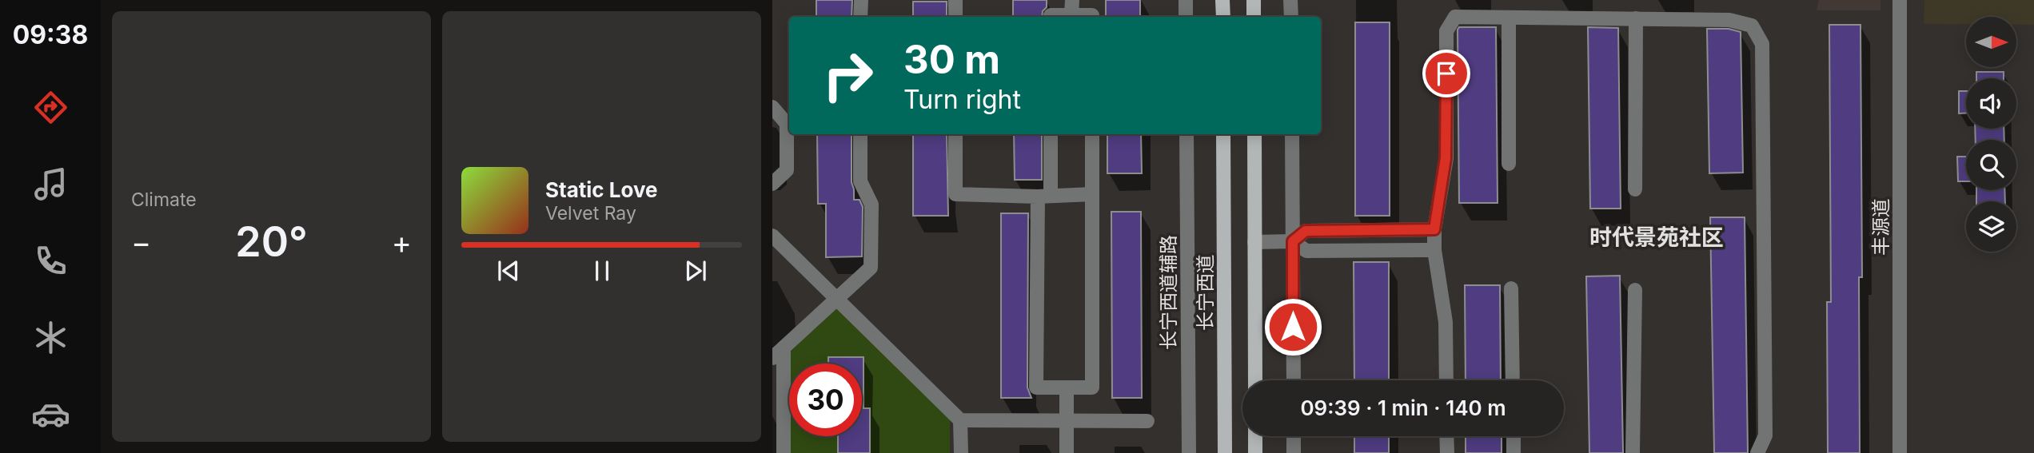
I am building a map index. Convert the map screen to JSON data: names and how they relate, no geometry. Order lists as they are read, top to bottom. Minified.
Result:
{"streets":{"main road":["长宁西道"],"street":["丰源道","长宁西道辅路"]},"districts":["时代景苑社区"],"north":"right","page":{"tabs":"09:38","tile":"Climate","turn":["30 m","Turn right"],"song":["Static Love","Velvet Ray"],"heat":["−","20°","+"],"limit":"30","trip":"09:39 · 1 min · 140 m"}}
